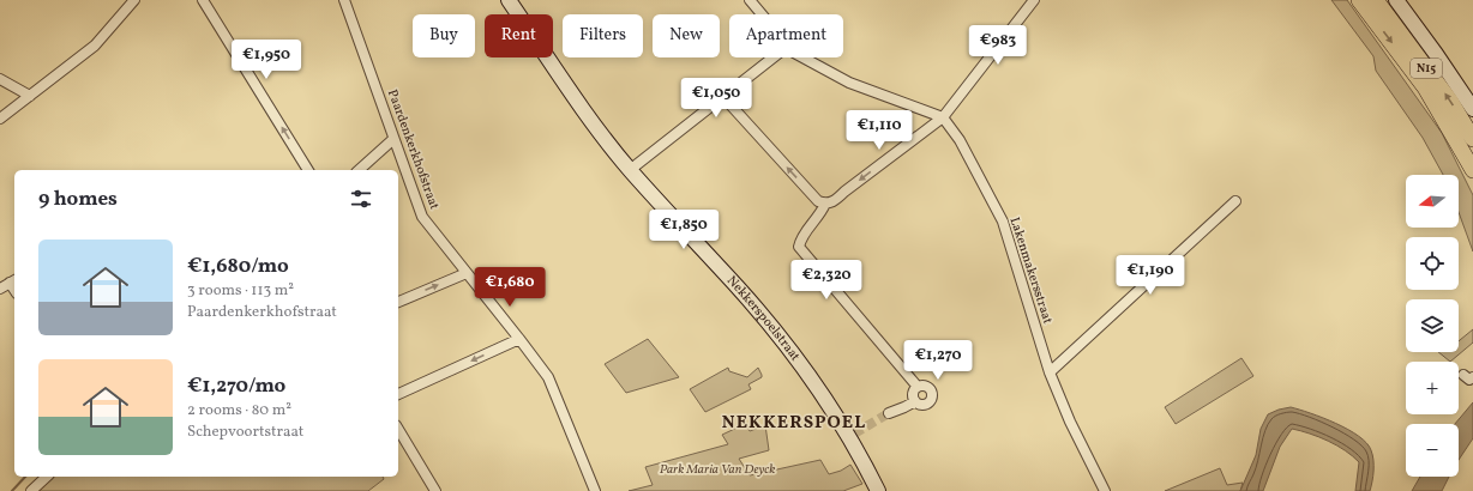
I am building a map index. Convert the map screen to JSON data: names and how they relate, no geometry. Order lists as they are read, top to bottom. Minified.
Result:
{"streets":{"main road":["N15","Nekkerspoelstraat"],"street":["Paardenkerkhofstraat","Lakenmakersstraat"]},"districts":["NEKKERSPOEL"],"parks":["Park Maria Van Deyck"],"north":"left","page":{"chip":["Buy","Rent","Filters","New","Apartment"],"price":["€983","€1,950","€1,050","€1,110","€1,850","€1,190","€2,320","€1,680","€1,270"],"heading":"9 homes","map_buttons":["+","−"],"list":[{"name":"€1,680/mo","note":"3 rooms · 113 m² · Paardenkerkhofstraat"},{"name":"€1,270/mo","note":"2 rooms · 80 m² · Schepvoortstraat"}]}}
